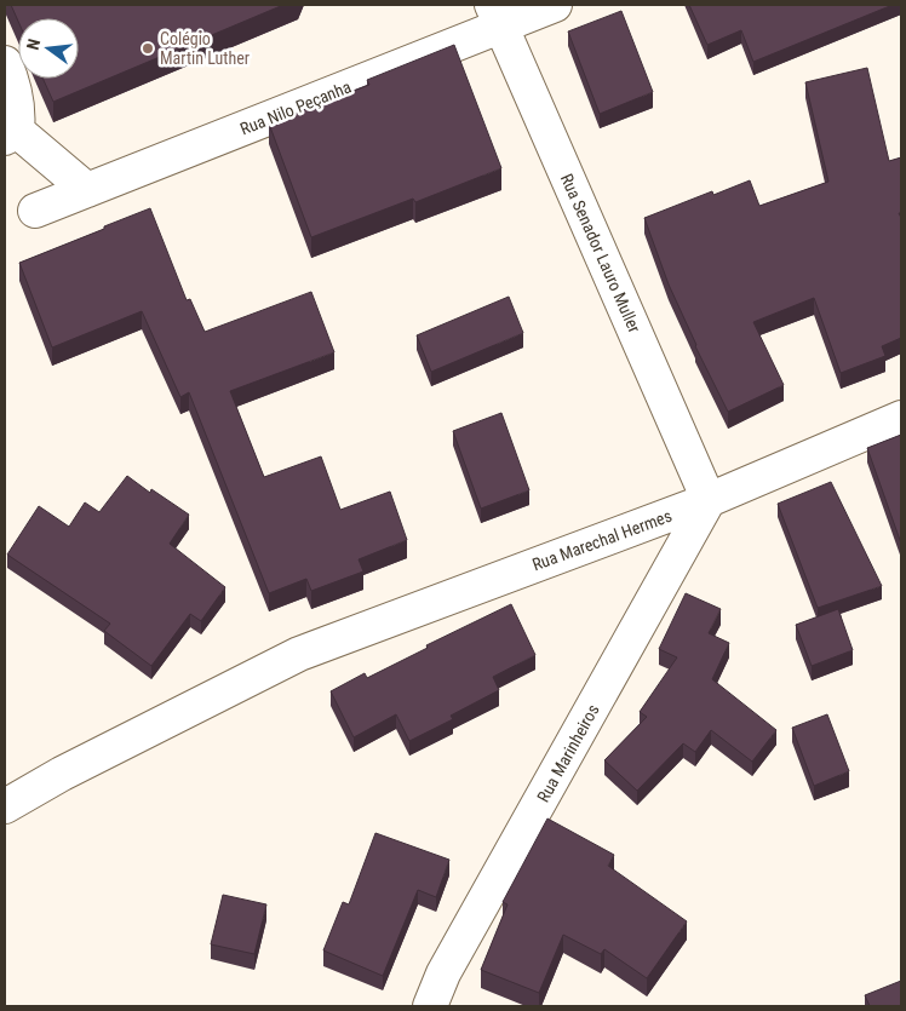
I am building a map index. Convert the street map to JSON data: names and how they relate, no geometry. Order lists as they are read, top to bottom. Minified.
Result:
{"streets":{"street":["Rua Nilo Peçanha","Rua Senador Lauro Muller","Rua Marechal Hermes","Rua Marinheiros"]},"crossings":[["Rua Nilo Peçanha","Rua Senador Lauro Muller"],["Rua Senador Lauro Muller","Rua Marechal Hermes"],["Rua Senador Lauro Muller","Rua Marinheiros"],["Rua Marechal Hermes","Rua Marinheiros"]],"places":["Colégio Martin Luther"],"north":"left"}
